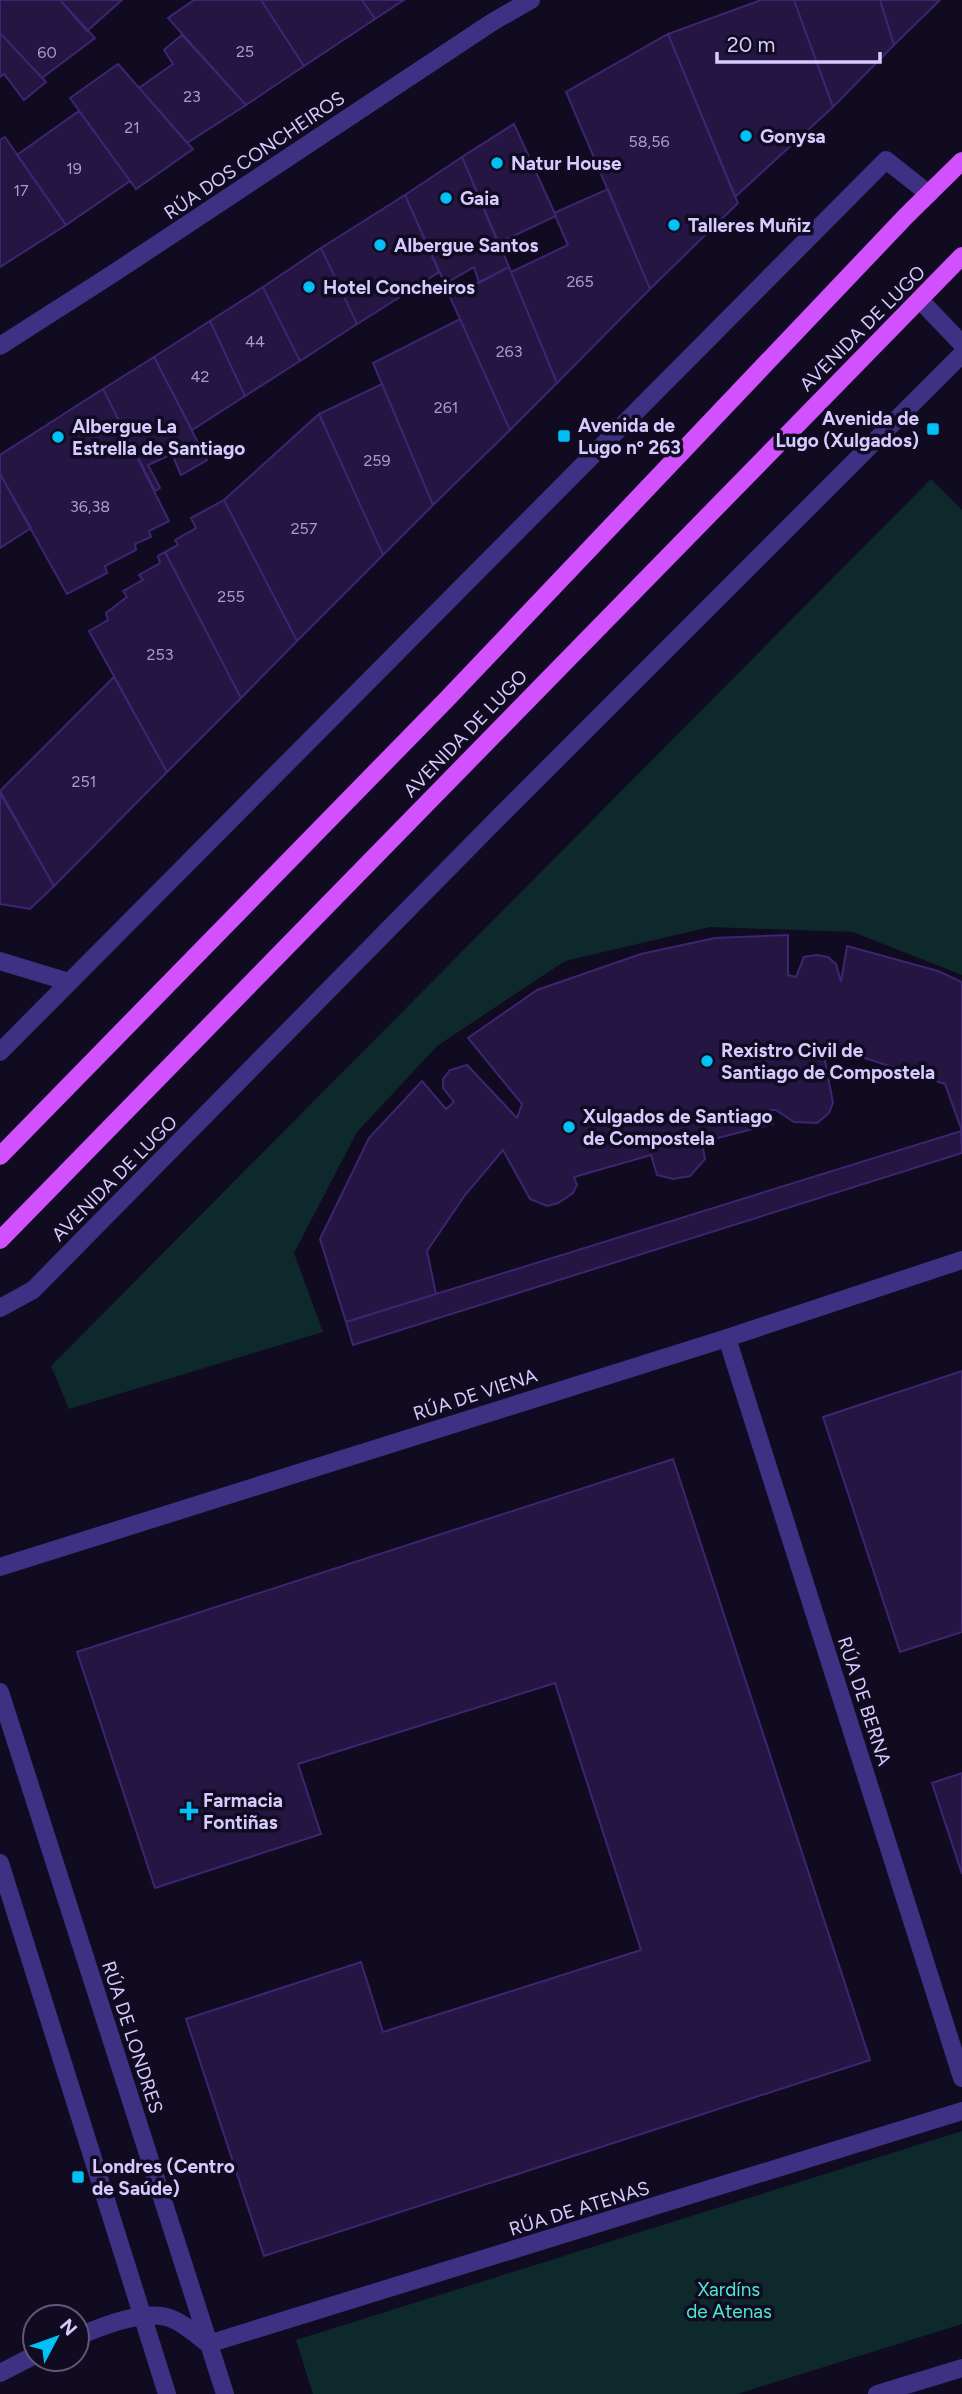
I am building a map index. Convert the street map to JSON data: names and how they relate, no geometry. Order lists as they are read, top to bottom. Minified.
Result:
{"streets":{"main road":["AVENIDA DE LUGO"],"street":["RÚA DOS CONCHEIROS","RÚA DE VIENA","RÚA DE BERNA","RÚA DE LONDRES","RÚA DE ATENAS"]},"crossings":[["RÚA DE VIENA","RÚA DE BERNA"],["RÚA DE LONDRES","RÚA DE ATENAS"]],"parks":["Xardíns de Atenas"],"places":{"other":["Gonysa","Natur House","Gaia","Talleres Muñiz","Albergue Santos","Hotel Concheiros","Albergue La Estrella de Santiago","Rexistro Civil de Santiago de Compostela","Xulgados de Santiago de Compostela"],"transit":["Avenida de Lugo (Xulgados)","Avenida de Lugo nº 263","Londres (Centro de Saúde)"],"health":["Farmacia Fontiñas"]},"house_numbers":["25","60","23","21","58,56","19","17","265","44","263","42","261","259","36,38","257","255","253","251"],"scale_bar":"20 m","north":"top right"}
